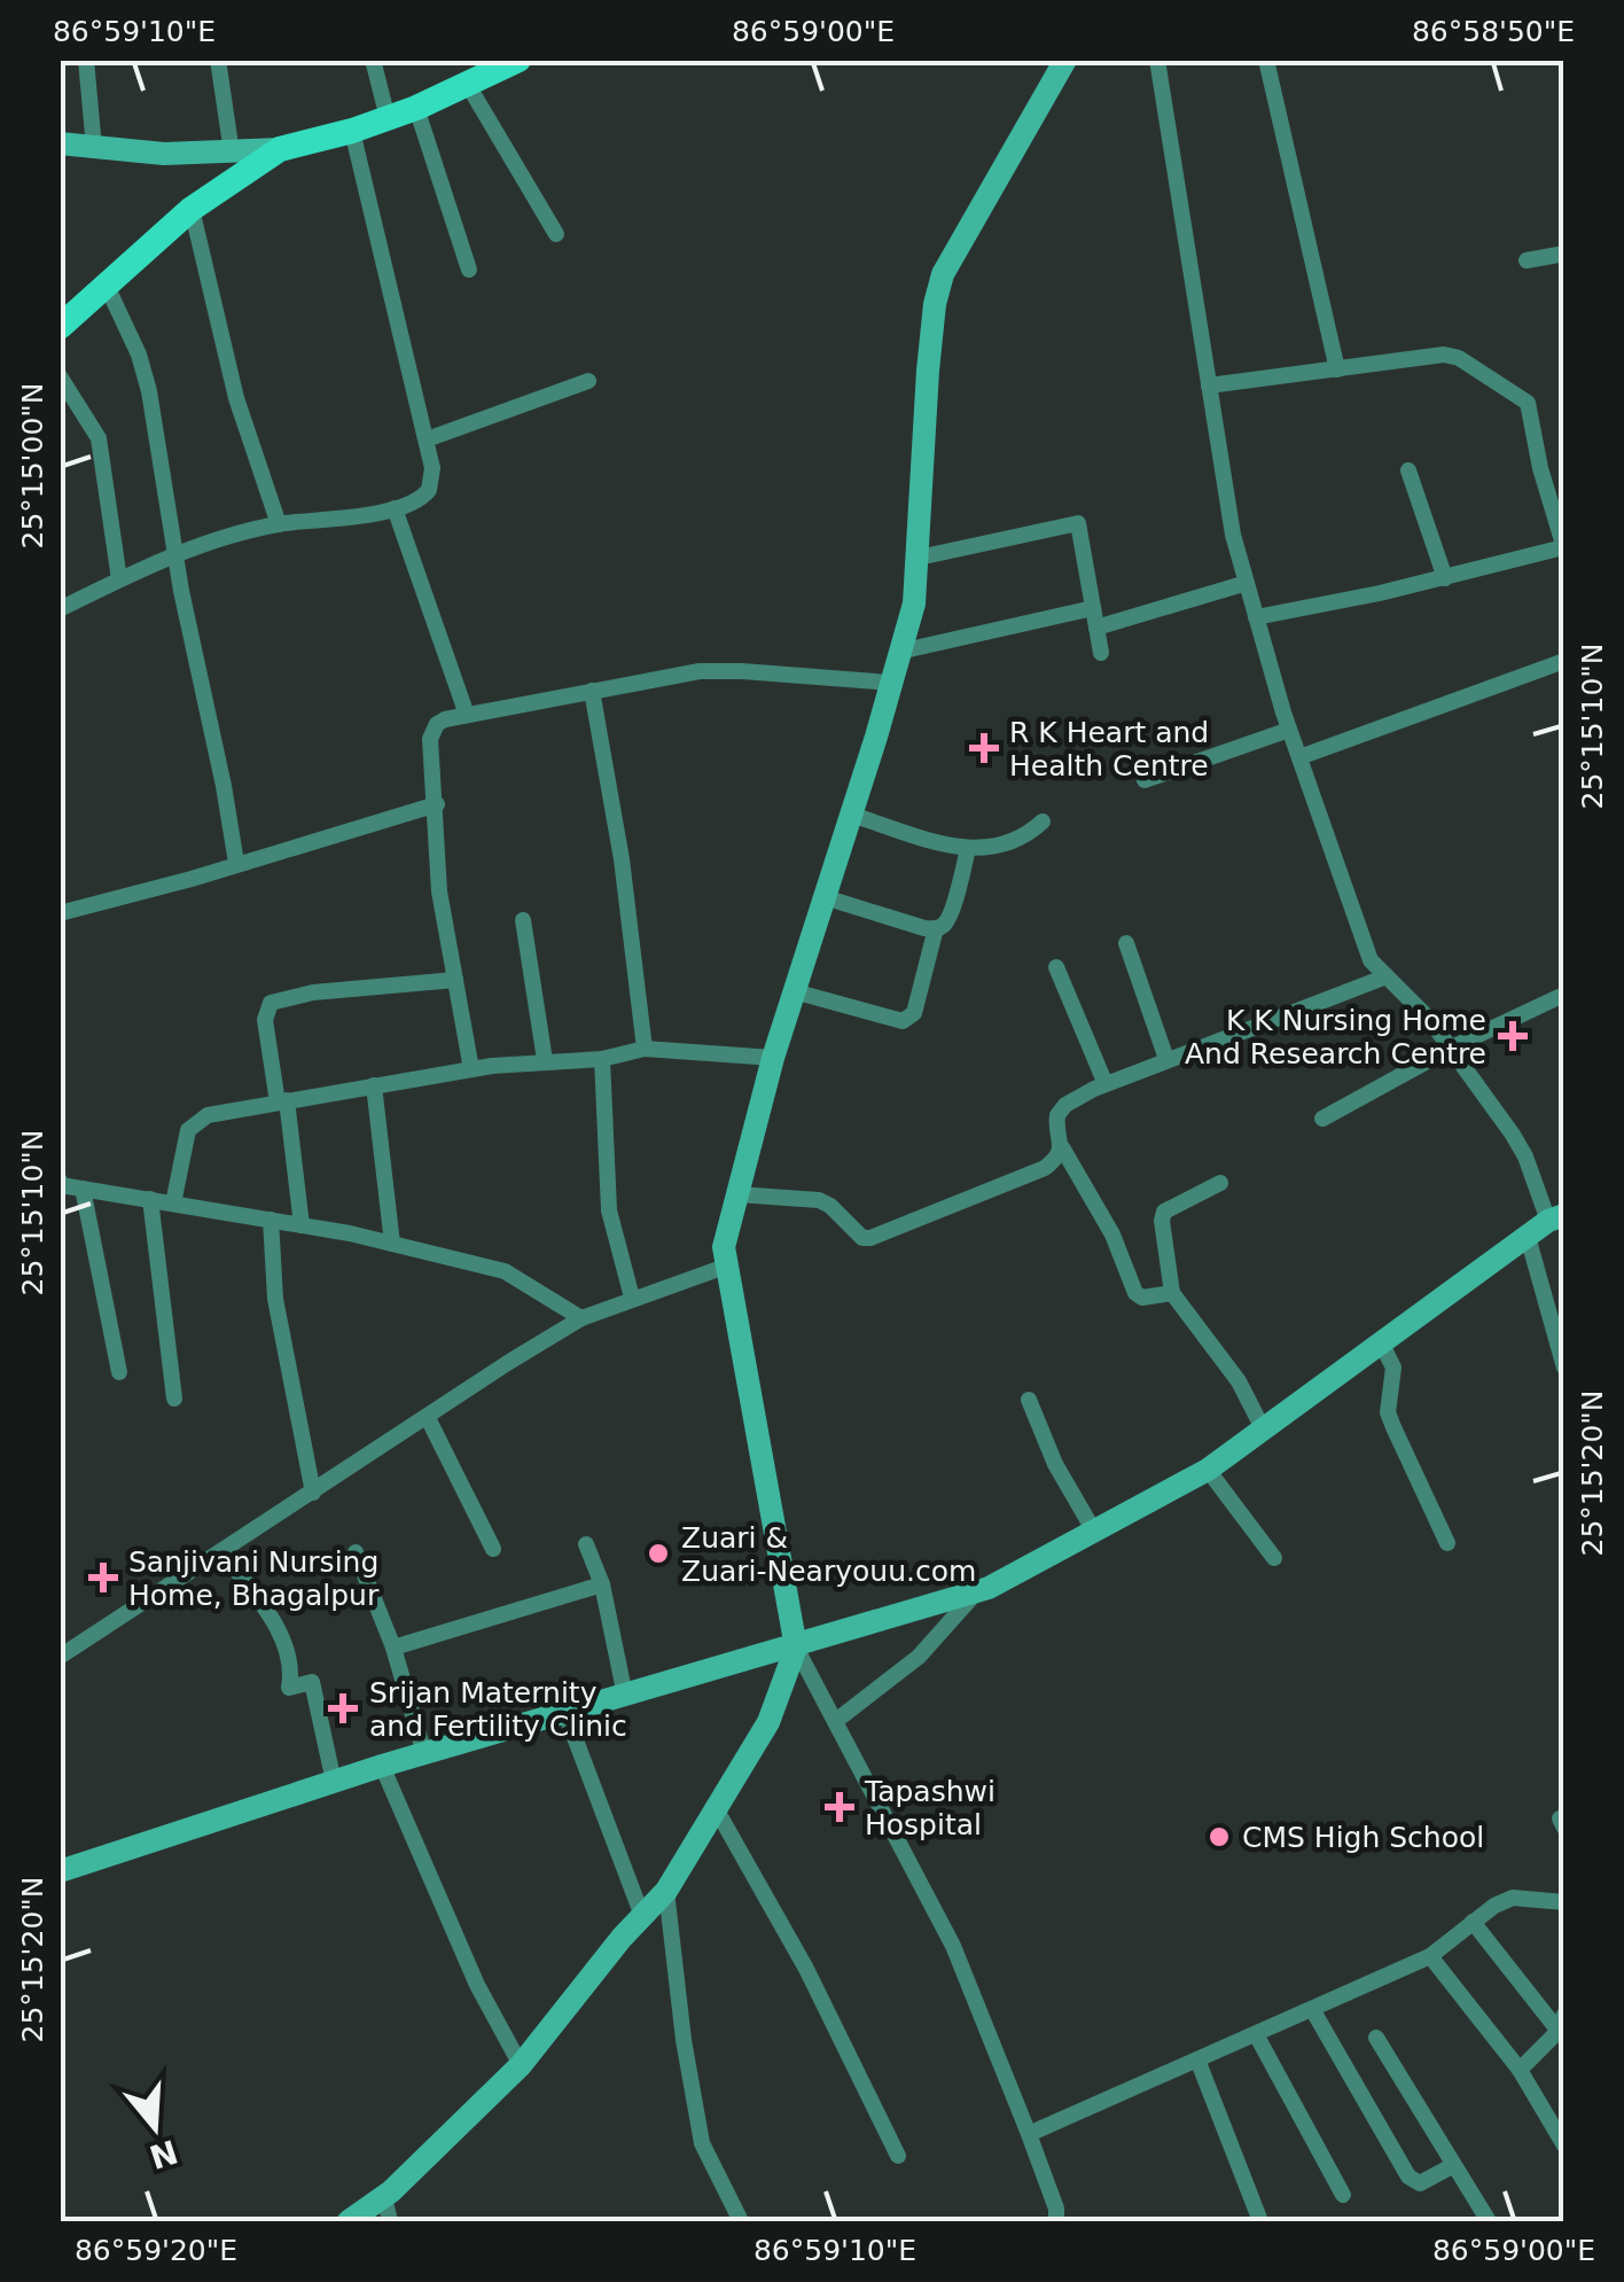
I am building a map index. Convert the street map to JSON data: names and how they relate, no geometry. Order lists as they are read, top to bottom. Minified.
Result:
{"places":{"health":["R K Heart and Health Centre","K K Nursing Home And Research Centre","Sanjivani Nursing Home, Bhagalpur","Srijan Maternity and Fertility Clinic","Tapashwi Hospital"],"other":["Zuari & Zuari-Nearyouu.com","CMS High School"]},"north":"bottom","coordinates":["86°59'10\"E","86°59'00\"E","86°58'50\"E","25°15'00\"N","25°15'10\"N","25°15'20\"N","86°59'20\"E"]}
